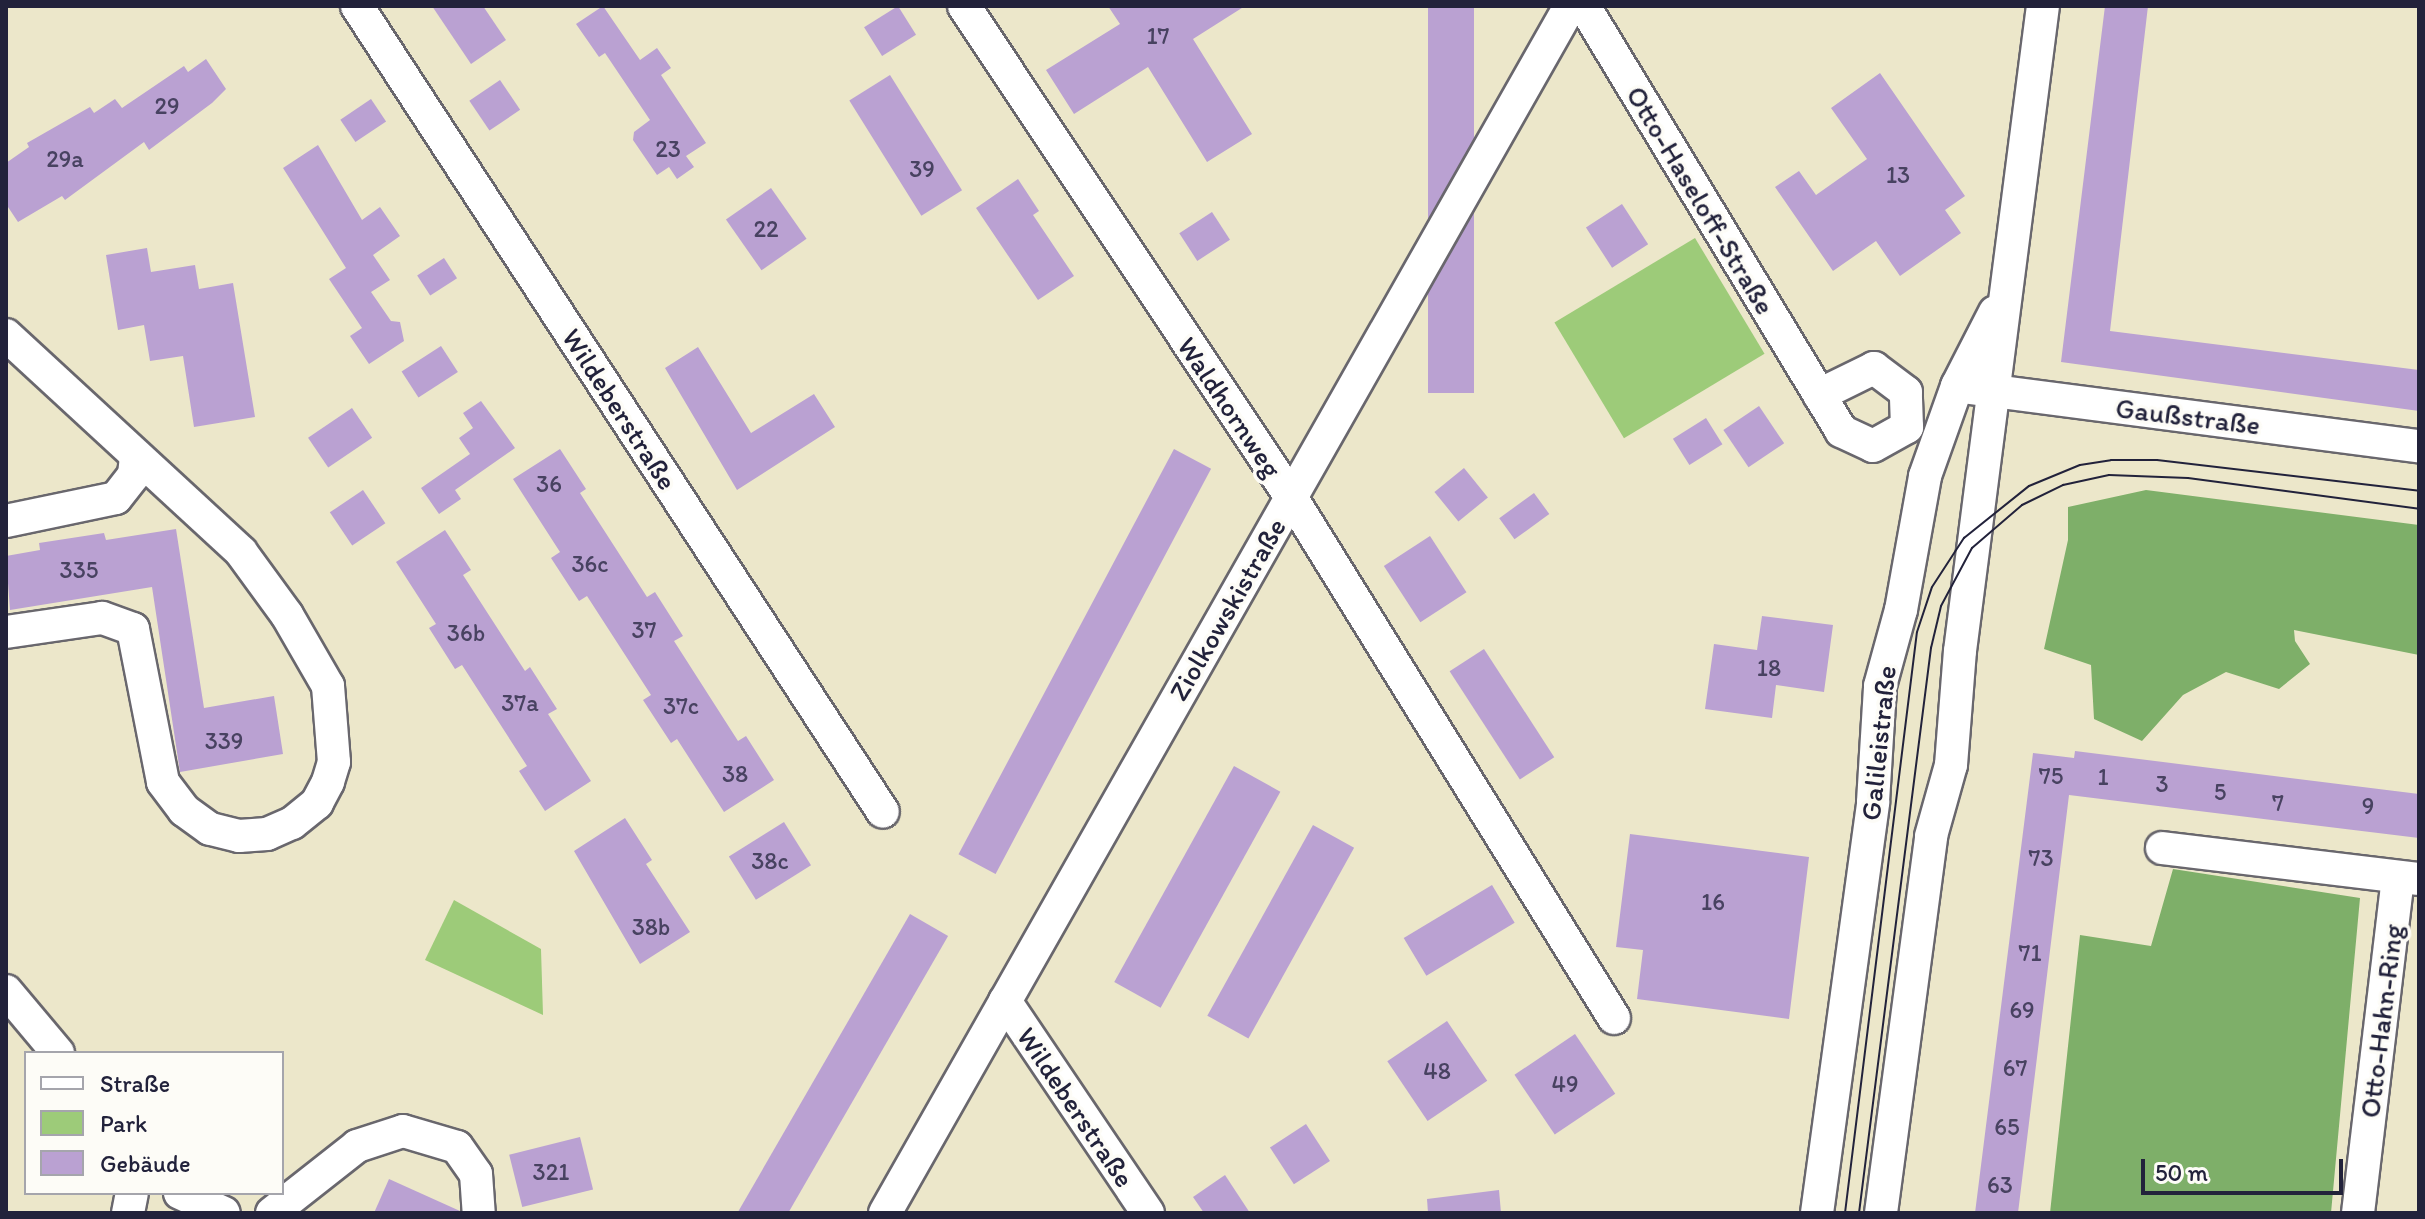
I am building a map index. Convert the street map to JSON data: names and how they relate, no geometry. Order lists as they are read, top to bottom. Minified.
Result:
{"streets":{"street":["Otto-Haseloff-Straße","Waldhornweg","Wildeberstraße","Gaußstraße","Ziolkowskistraße","Galileistraße","Otto-Hahn-Ring"]},"crossings":[["Waldhornweg","Ziolkowskistraße"],["Wildeberstraße","Ziolkowskistraße"],["Gaußstraße","Galileistraße"]],"house_numbers":["17","29","23","29a","39","13","22","36","36c","335","37","36b","18","37a","37c","339","38","75","1","3","5","7","9","73","38c","16","38b","71","69","67","48","49","65","321","63"],"legend":["Straße","Park","Gebäude"],"scale_bar":"50 m"}
